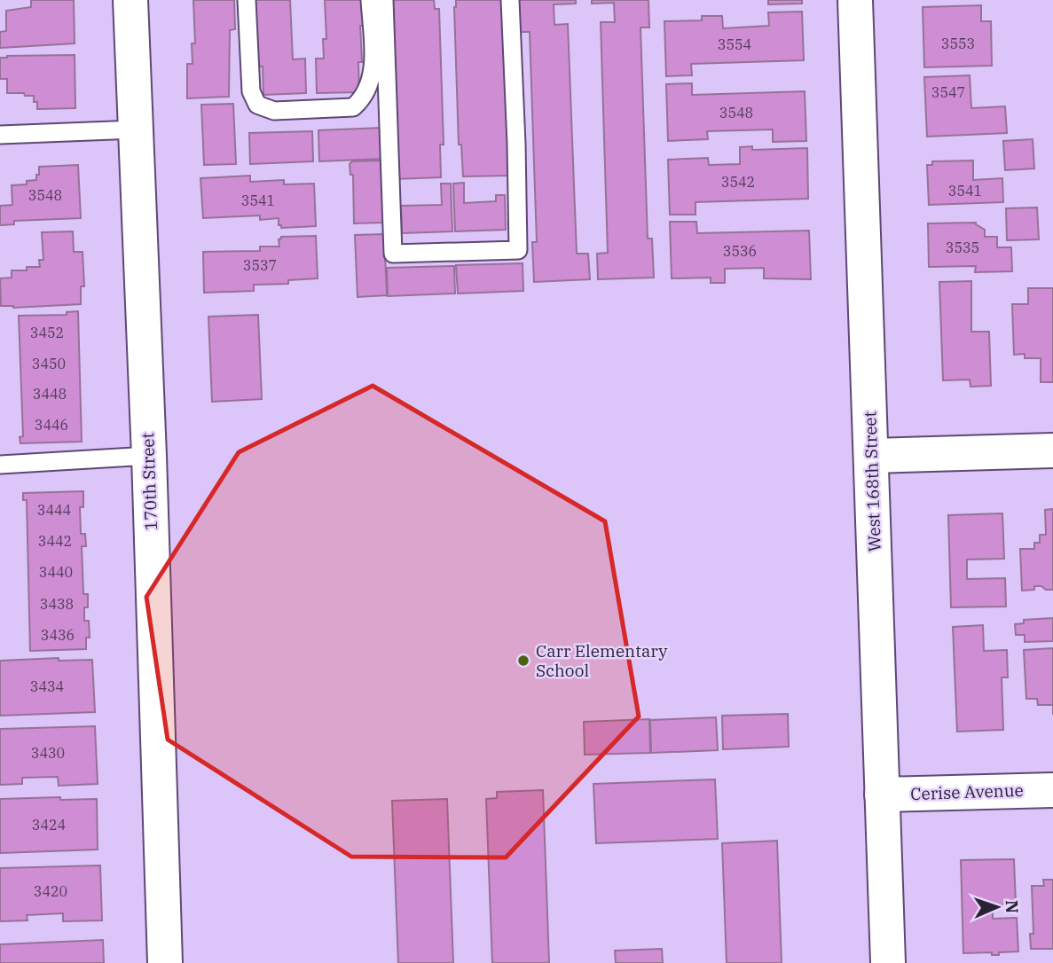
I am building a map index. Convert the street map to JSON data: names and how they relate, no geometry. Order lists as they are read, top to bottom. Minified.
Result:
{"streets":{"street":["170th Street","West 168th Street","Cerise Avenue"]},"crossings":[["West 168th Street","Cerise Avenue"]],"places":["Carr Elementary School"],"house_numbers":["3553","3554","3547","3548","3542","3541","3548","3541","3535","3536","3537","3452","3450","3448","3446","3444","3442","3440","3438","3436","3434","3430","3424","3420"],"north":"right"}
